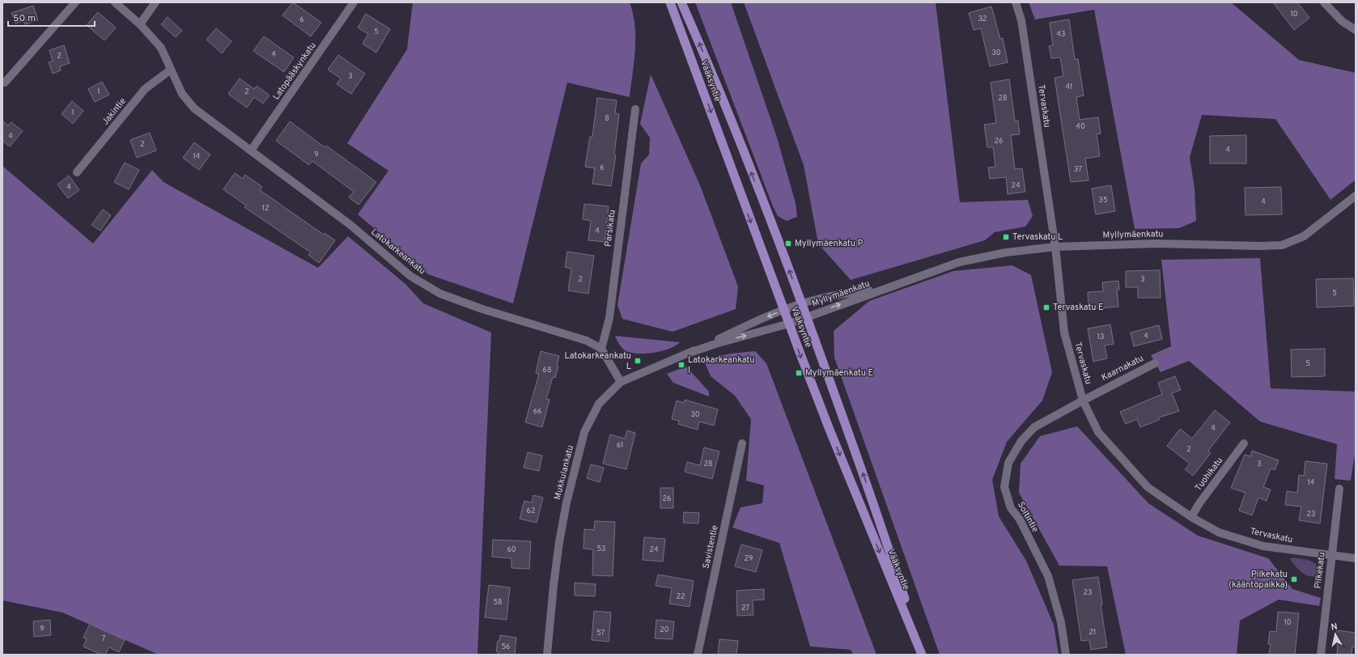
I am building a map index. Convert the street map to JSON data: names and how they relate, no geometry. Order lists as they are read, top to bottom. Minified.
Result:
{"streets":{"highway":["Vääksyntie"],"street":["Latopääskynkatu","Tervaskatu","Jakintie","Parsikatu","Myllymäenkatu","Latokarkeankatu","Kaarnakatu","Mukkulankatu","Tuohikatu","Soltintie","Savistentie","Pilkekatu"]},"crossings":[["Latopääskynkatu","Latokarkeankatu"],["Vääksyntie","Myllymäenkatu"],["Vääksyntie","Mukkulankatu"],["Tervaskatu","Myllymäenkatu"],["Tervaskatu","Kaarnakatu"],["Tervaskatu","Tuohikatu"],["Tervaskatu","Soltintie"],["Tervaskatu","Pilkekatu"],["Jakintie","Latokarkeankatu"],["Parsikatu","Latokarkeankatu"],["Myllymäenkatu","Mukkulankatu"],["Kaarnakatu","Soltintie"]],"places":{"transit":["Tervaskatu L","Myllymäenkatu P","Tervaskatu E","Latokarkeankatu L","Latokarkeankatu I","Myllymäenkatu E","Pilkekatu (kääntöpaikka)"]},"house_numbers":["10","32","6","5","43","30","4","2","3","41","1","2","28","1","8","40","4","26","2","4","9","14","6","37","24","4","35","4","12","4","2","3","5","4","13","5","68","66","30","4","61","2","28","3","14","26","62","23","53","60","24","29","23","22","58","27","10","9","20","21","57","7","56"],"scale_bar":"50 m","north":"top"}
